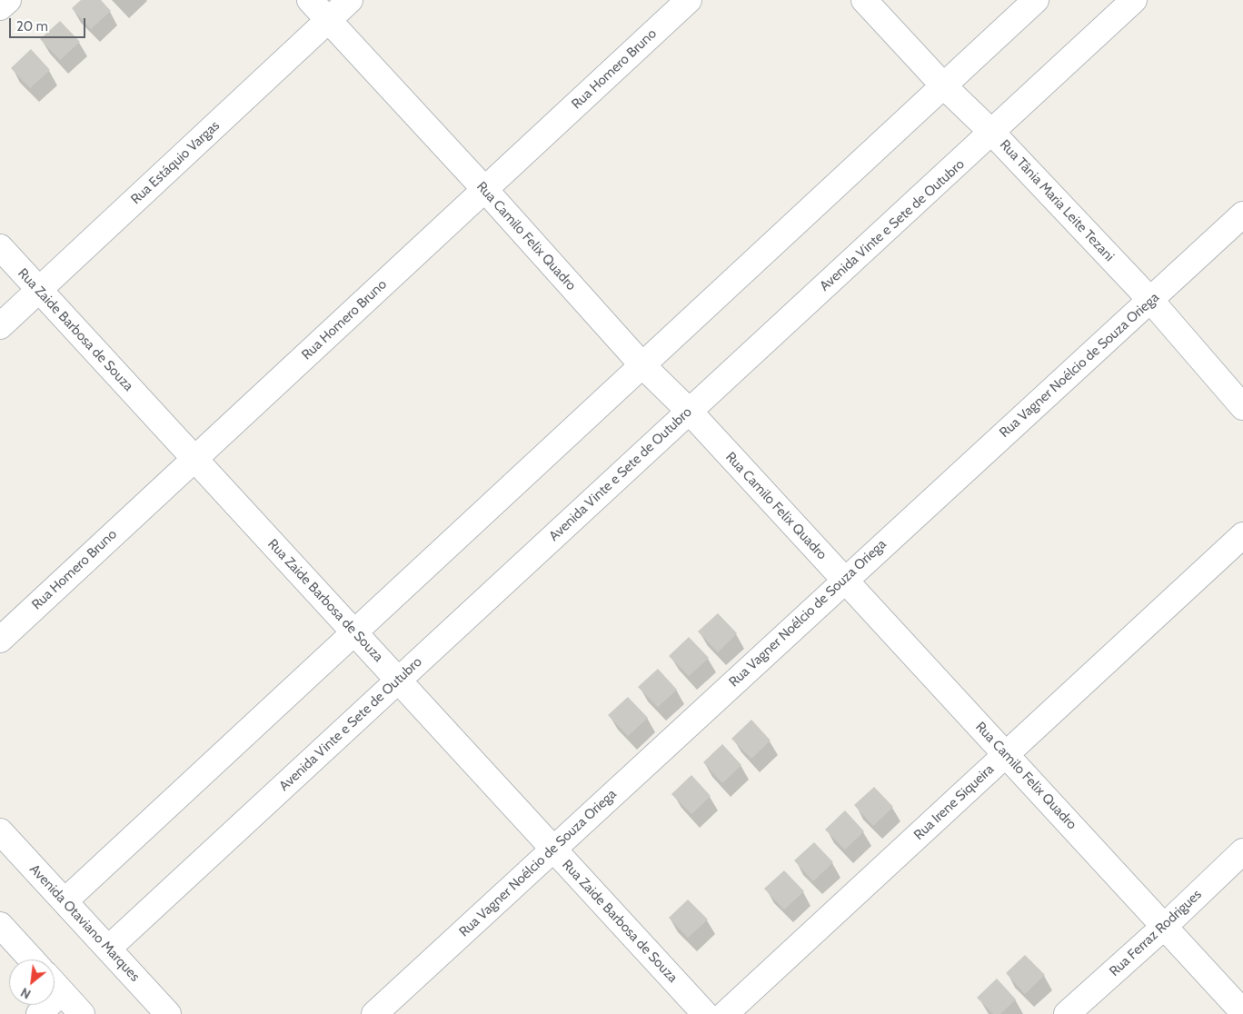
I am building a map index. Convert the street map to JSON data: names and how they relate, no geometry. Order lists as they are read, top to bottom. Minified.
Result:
{"streets":{"street":["Rua Homero Bruno","Rua Estáquio Vargas","Rua Tânia Maria Leite Tezani","Avenida Vinte e Sete de Outubro","Rua Camilo Felix Quadro","Rua Zaide Barbosa de Souza","Rua Vagner Noélcio de Souza Oriega","Rua Irene Siqueira","Avenida Otaviano Marques","Rua Ferraz Rodrigues"]},"crossings":[["Rua Homero Bruno","Rua Camilo Felix Quadro"],["Rua Homero Bruno","Rua Zaide Barbosa de Souza"],["Rua Estáquio Vargas","Rua Camilo Felix Quadro"],["Rua Estáquio Vargas","Rua Zaide Barbosa de Souza"],["Rua Tânia Maria Leite Tezani","Avenida Vinte e Sete de Outubro"],["Rua Tânia Maria Leite Tezani","Rua Vagner Noélcio de Souza Oriega"],["Avenida Vinte e Sete de Outubro","Rua Camilo Felix Quadro"],["Avenida Vinte e Sete de Outubro","Rua Zaide Barbosa de Souza"],["Avenida Vinte e Sete de Outubro","Avenida Otaviano Marques"],["Rua Camilo Felix Quadro","Rua Vagner Noélcio de Souza Oriega"],["Rua Camilo Felix Quadro","Rua Irene Siqueira"],["Rua Camilo Felix Quadro","Rua Ferraz Rodrigues"],["Rua Zaide Barbosa de Souza","Rua Vagner Noélcio de Souza Oriega"]],"scale_bar":"20 m","north":"bottom left"}
